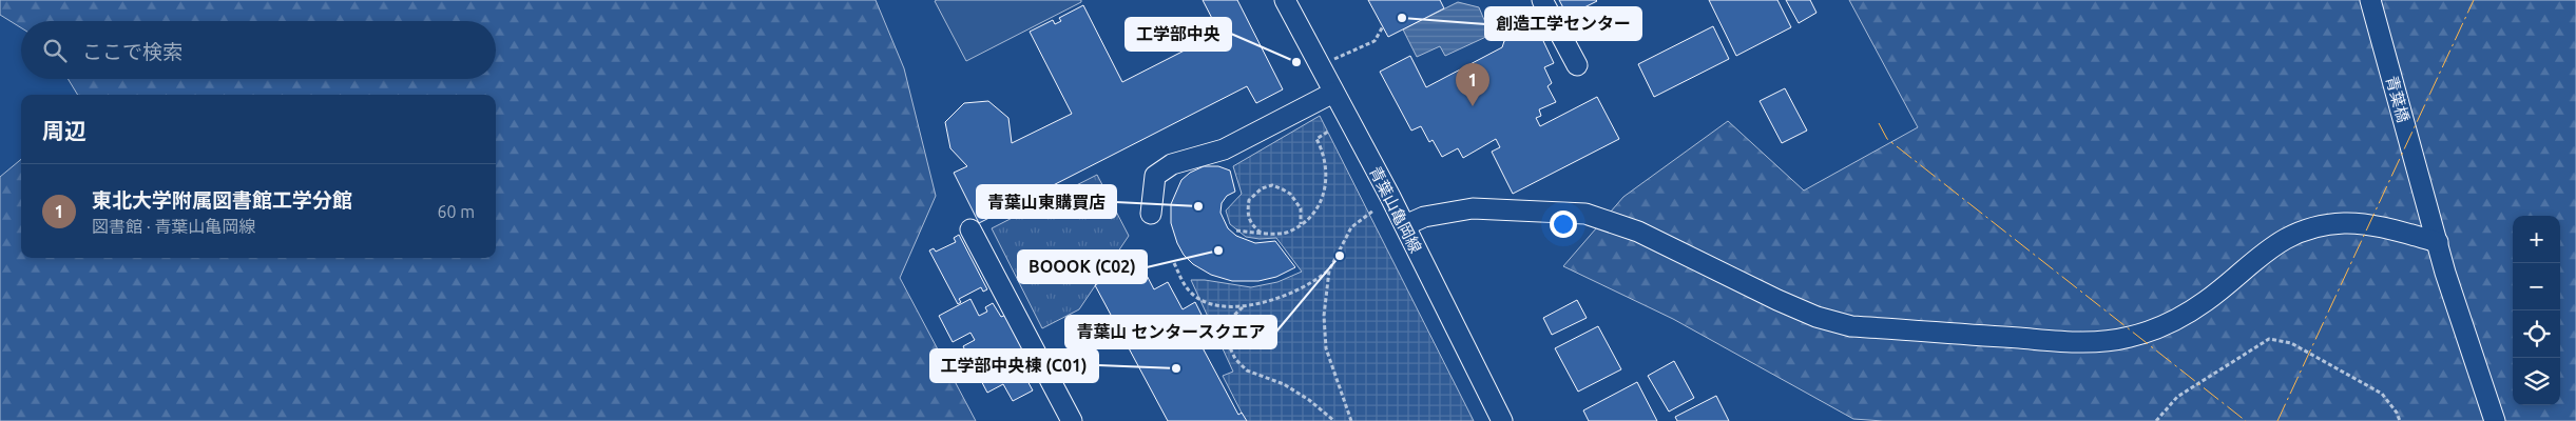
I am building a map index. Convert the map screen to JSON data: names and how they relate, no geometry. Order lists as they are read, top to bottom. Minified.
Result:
{"streets":{"street":["青葉橋","青葉山亀岡線"]},"places":["創造工学センター","工学部中央","青葉山東購買店","BOOOK (C02)","青葉山 センタースクエア","工学部中央棟 (C01)"],"page":{"search":"ここで検索","pins":"1","heading":"周辺","list":[{"mark":"1","name":"東北大学附属図書館工学分館","note":"図書館 · 青葉山亀岡線","value":"60 m"}],"map_buttons":["+","−"]}}
